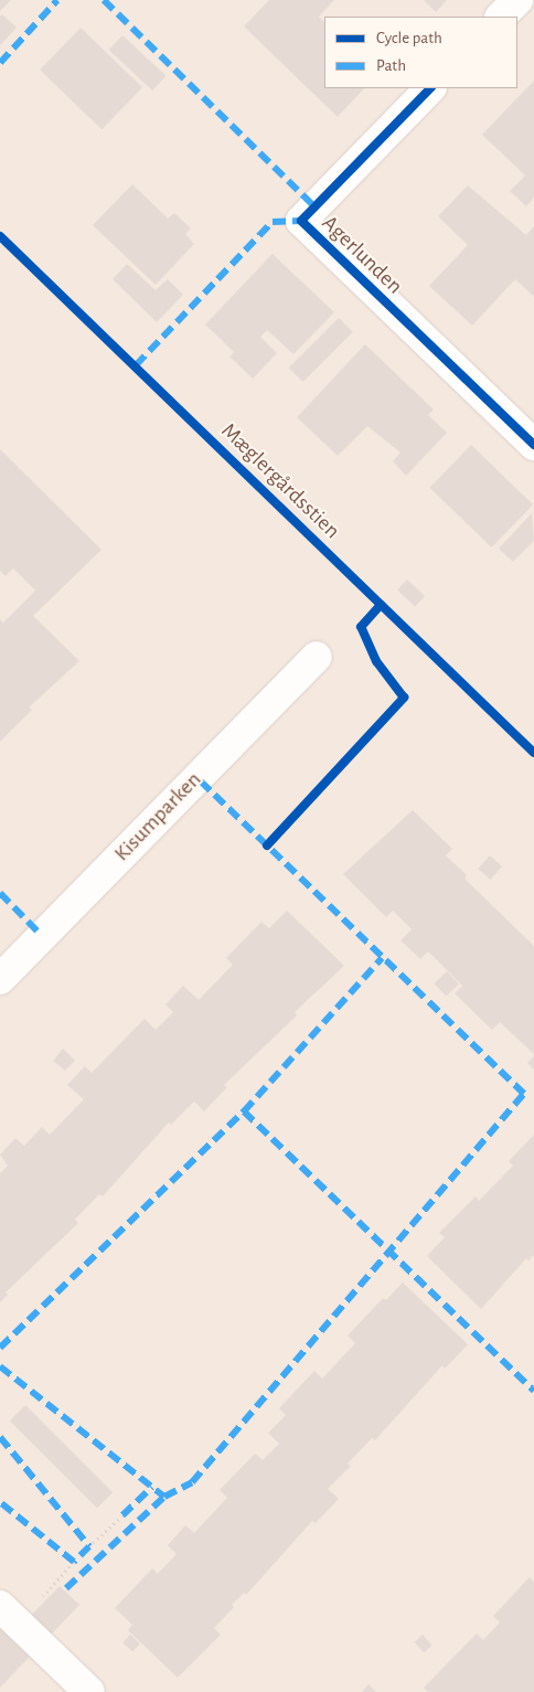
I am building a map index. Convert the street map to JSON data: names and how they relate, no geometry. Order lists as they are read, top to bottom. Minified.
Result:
{"streets":{"street":["Agerlunden","Kisumparken"],"cycle path":["Mæglergårdsstien"]},"legend":["Cycle path","Path"]}
